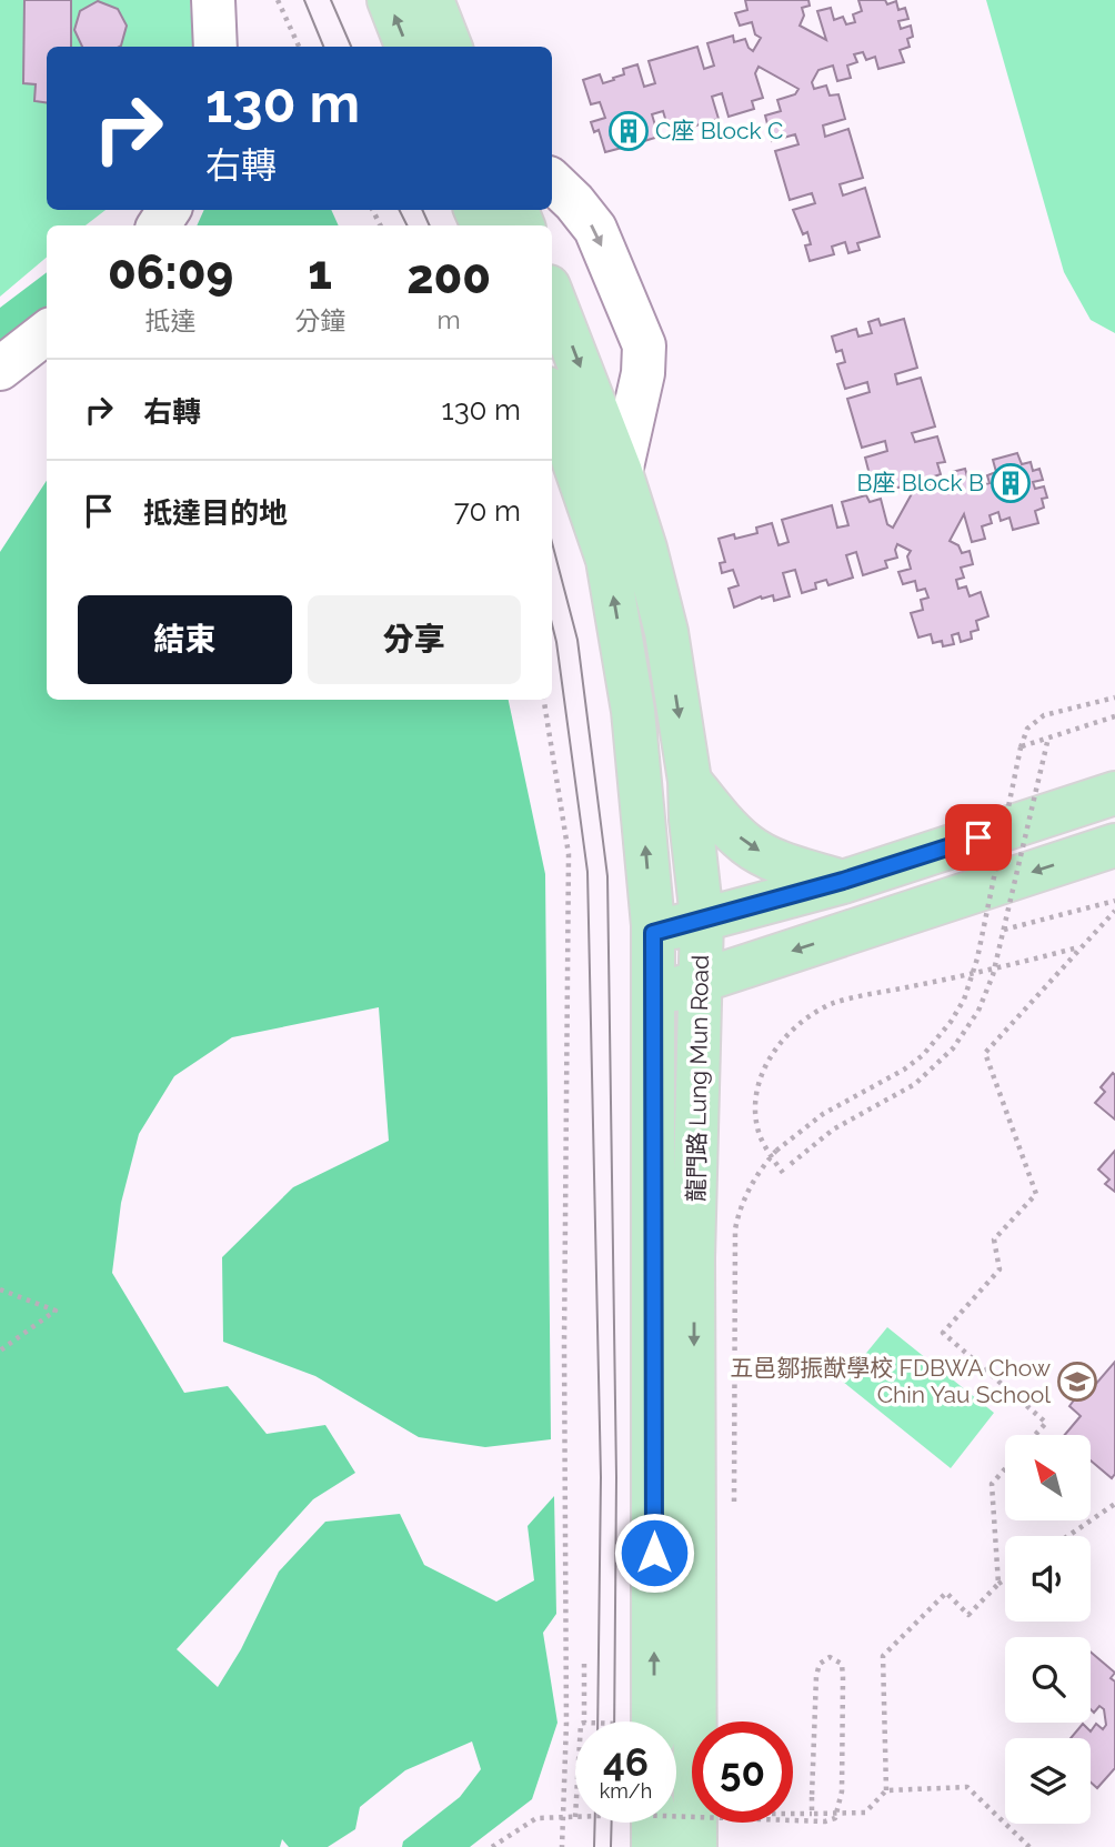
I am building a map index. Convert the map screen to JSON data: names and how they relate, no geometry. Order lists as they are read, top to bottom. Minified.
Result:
{"streets":{"main road":["龍門路 Lung Mun Road"]},"places":{"building":["C座 Block C","B座 Block B"],"school or university":["五邑鄒振猷學校 FDBWA Chow Chin Yau School"]},"north":"top left","page":{"turn":["130 m","右轉"],"eta":["06:09","抵達","1","分鐘","200","m"],"list":[{"name":"右轉","value":"130 m"},{"name":"抵達目的地","value":"70 m"}],"buttons":["結束","分享"],"speed":"46 km/h","limit":"50"}}
